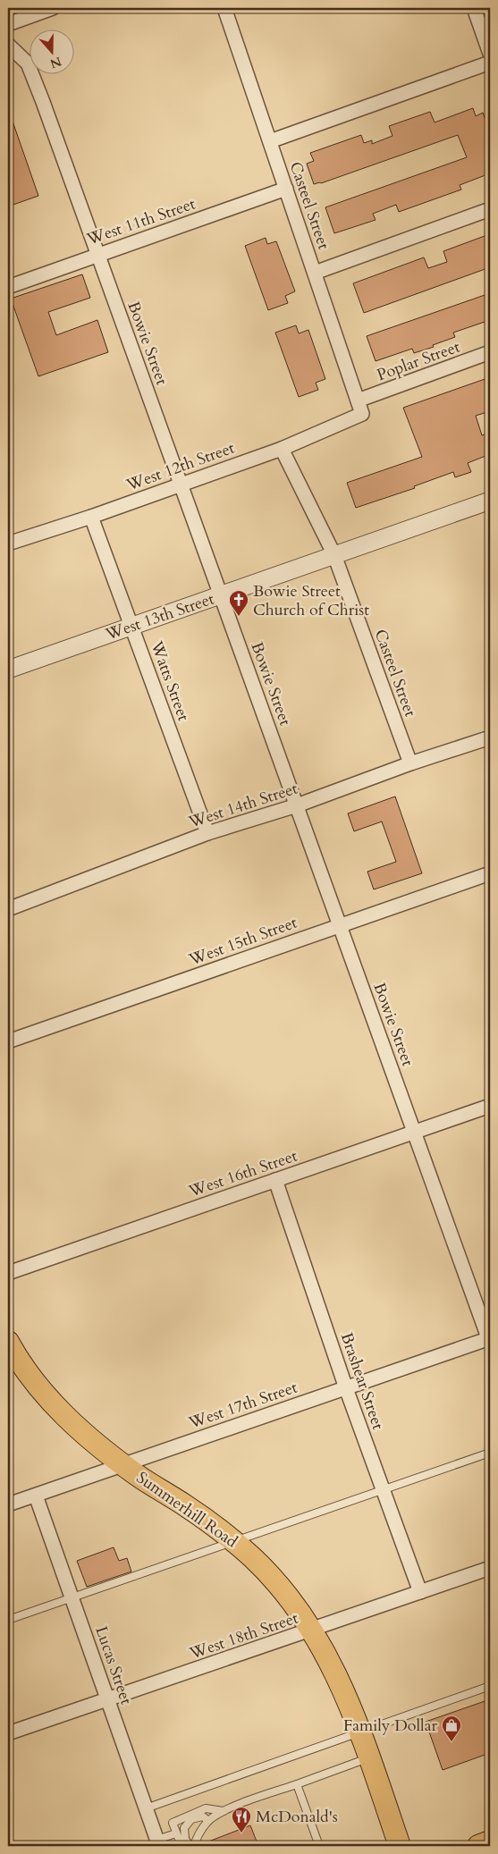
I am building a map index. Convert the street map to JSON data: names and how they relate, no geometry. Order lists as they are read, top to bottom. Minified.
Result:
{"streets":{"main road":["Summerhill Road"],"street":["Casteel Street","West 11th Street","Bowie Street","Poplar Street","West 12th Street","West 13th Street","Watts Street","West 14th Street","West 15th Street","West 16th Street","Brashear Street","West 17th Street","West 18th Street","Lucas Street"]},"crossings":[["Casteel Street","West 11th Street"],["Casteel Street","Poplar Street"],["Casteel Street","West 12th Street"],["Casteel Street","West 13th Street"],["Casteel Street","West 14th Street"],["West 11th Street","Bowie Street"],["Bowie Street","West 12th Street"],["Bowie Street","West 13th Street"],["Bowie Street","West 14th Street"],["Bowie Street","West 15th Street"],["Bowie Street","West 16th Street"],["Bowie Street","West 17th Street"],["Poplar Street","West 12th Street"],["West 12th Street","Watts Street"],["West 13th Street","Watts Street"],["Watts Street","West 14th Street"],["West 16th Street","Brashear Street"],["Brashear Street","West 17th Street"],["Brashear Street","West 18th Street"],["West 17th Street","Summerhill Road"],["West 17th Street","Lucas Street"],["Summerhill Road","West 18th Street"],["West 18th Street","Lucas Street"]],"places":{"church":["Bowie Street Church of Christ"],"shop":["Family Dollar"],"restaurant":["McDonald's"]},"north":"bottom"}
